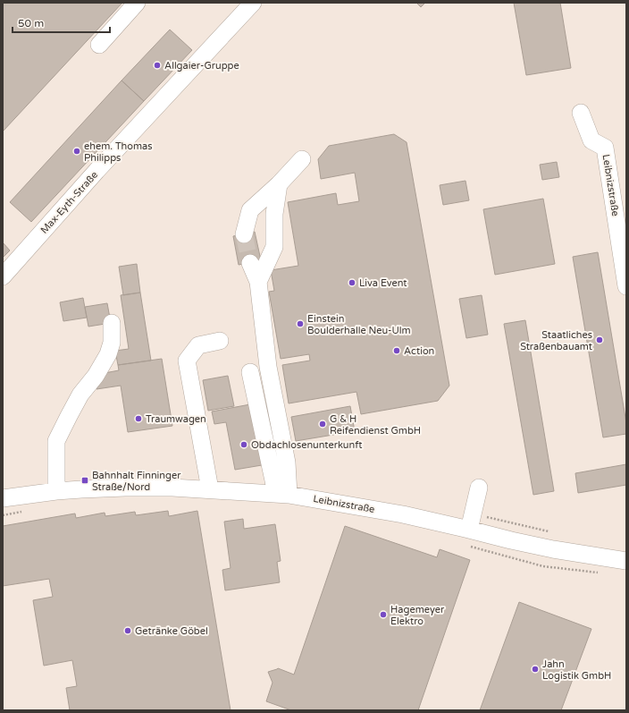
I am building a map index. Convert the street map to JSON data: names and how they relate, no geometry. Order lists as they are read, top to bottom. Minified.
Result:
{"streets":{"street":["Leibnizstraße","Max-Eyth-Straße"]},"places":{"other":["Allgaier-Gruppe","ehem. Thomas Philipps","Liva Event","Einstein Boulderhalle Neu-Ulm","Staatliches Straßenbauamt","Action","Traumwagen","G & H Reifendienst GmbH","Obdachlosenunterkunft","Hagemeyer Elektro","Getränke Göbel","Jahn Logistik GmbH"],"transit":["Bahnhalt Finninger Straße/Nord"]},"scale_bar":"50 m"}
